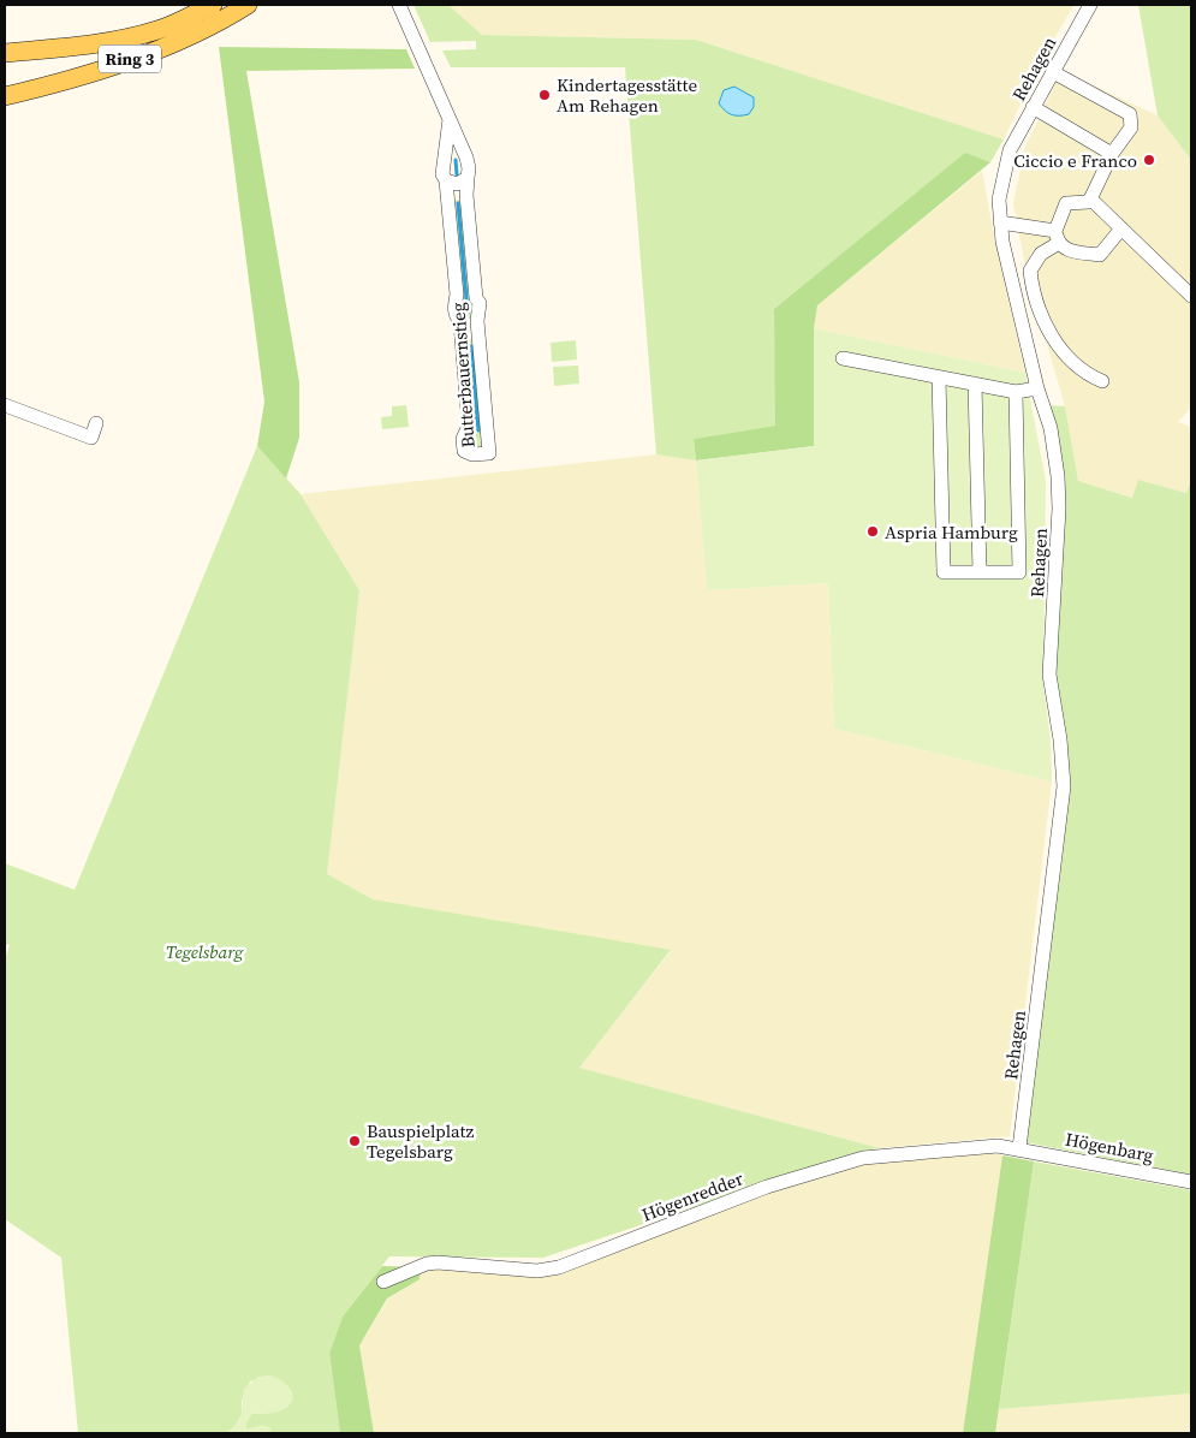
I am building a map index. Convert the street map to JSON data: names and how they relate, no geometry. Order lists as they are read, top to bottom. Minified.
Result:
{"streets":{"main road":["Ring 3"],"street":["Rehagen","Butterbauernstieg","Högenbarg","Högenredder"]},"crossings":[["Rehagen","Högenbarg"],["Rehagen","Högenredder"],["Högenbarg","Högenredder"]],"parks":["Tegelsbarg"],"places":["Kindertagesstätte Am Rehagen","Ciccio e Franco","Aspria Hamburg","Bauspielplatz Tegelsbarg"]}
